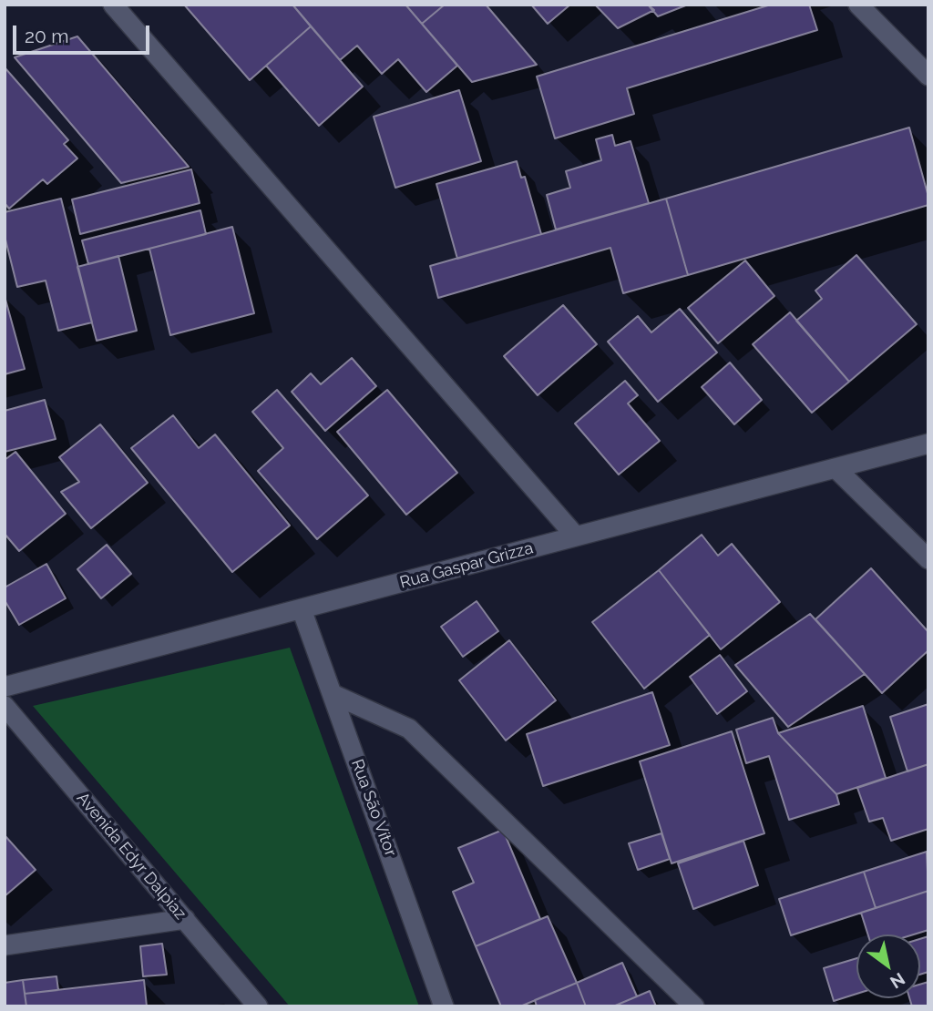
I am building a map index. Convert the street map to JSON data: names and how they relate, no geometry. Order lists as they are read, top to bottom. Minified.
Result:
{"streets":{"street":["Rua Gaspar Grizza","Rua São Vítor","Avenida Edyr Dalpiaz"]},"crossings":[["Rua Gaspar Grizza","Rua São Vítor"]],"scale_bar":"20 m","north":"bottom right"}
